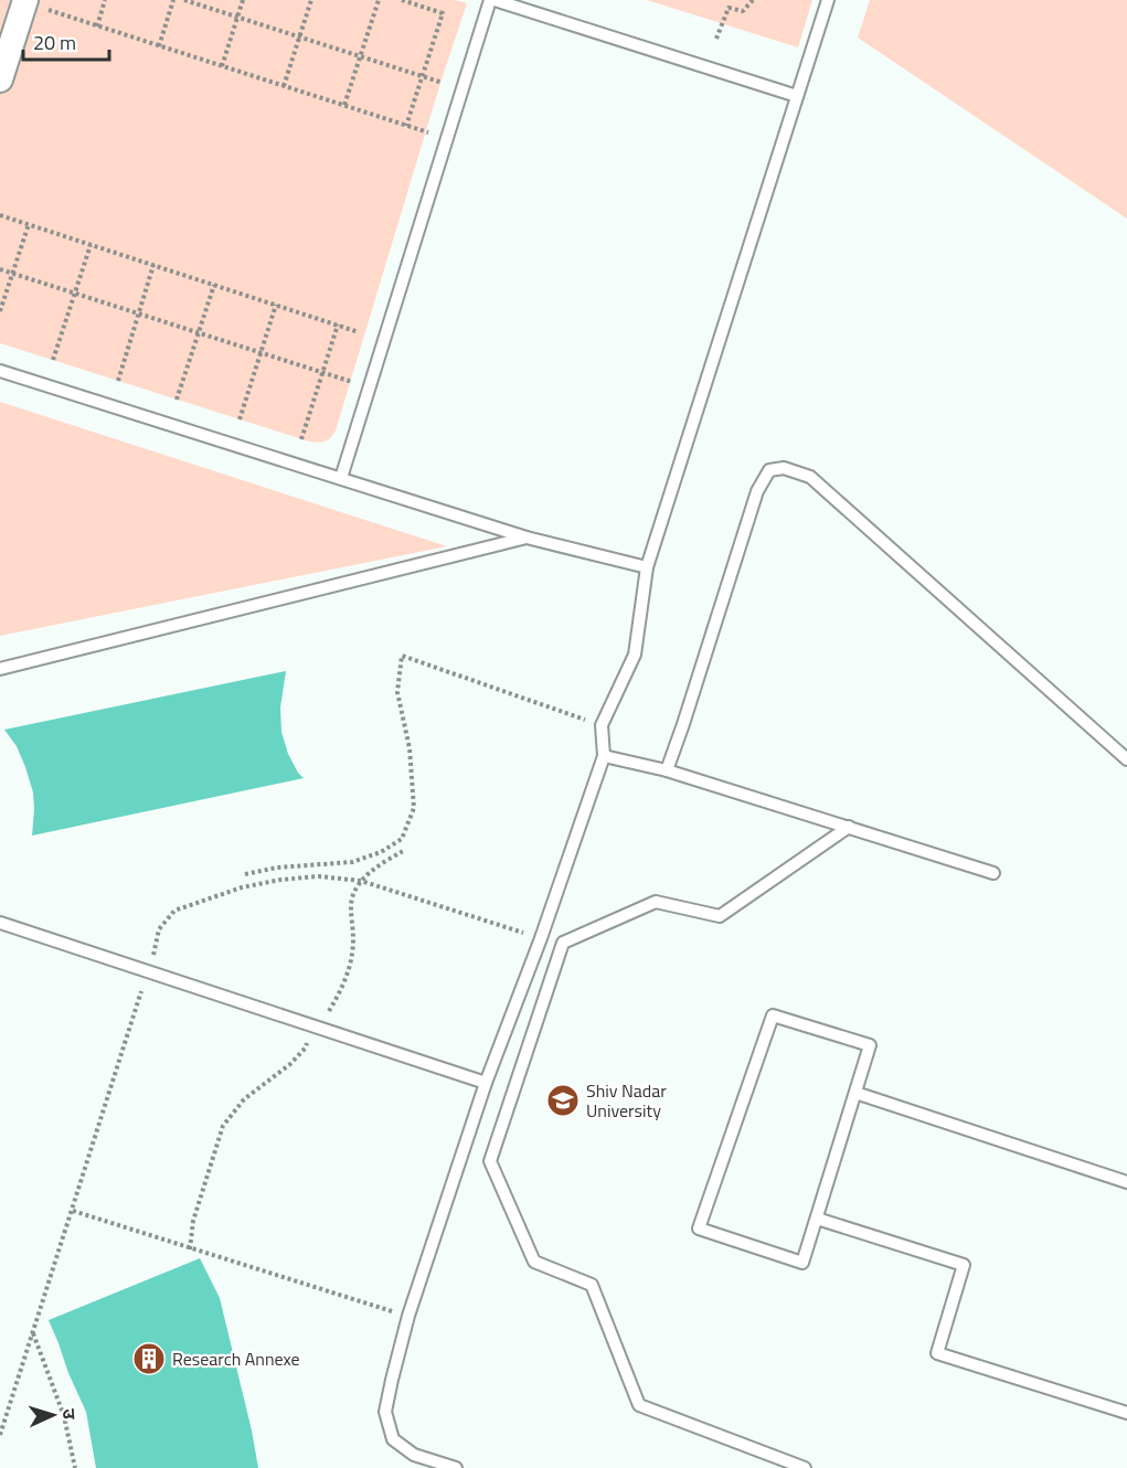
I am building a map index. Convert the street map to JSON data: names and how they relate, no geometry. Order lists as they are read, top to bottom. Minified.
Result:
{"places":{"school or university":["Shiv Nadar University"],"building":["Research Annexe"]},"scale_bar":"20 m","north":"right"}
